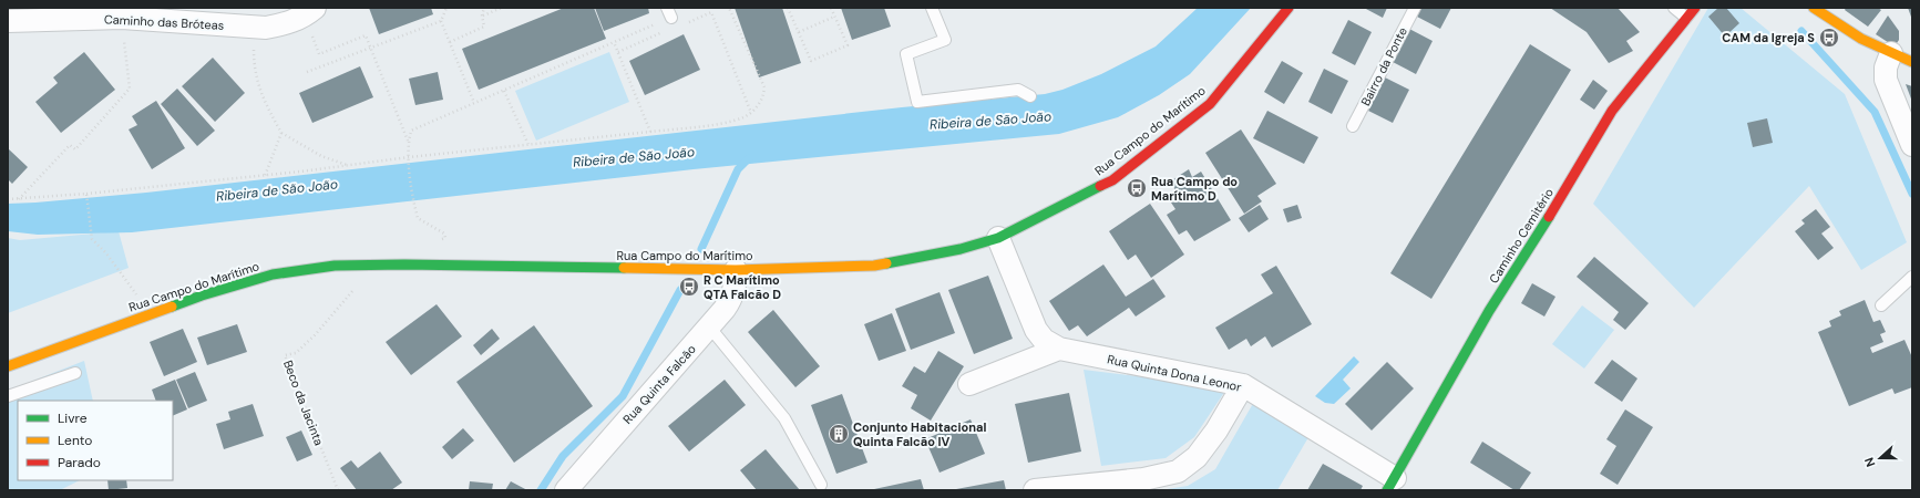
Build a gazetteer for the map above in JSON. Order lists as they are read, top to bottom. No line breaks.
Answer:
{"streets":{"main road":["Rua Campo do Marítimo","Caminho Cemitério"],"street":["Caminho das Bróteas","Rua Quinta Dona Leonor","Rua Quinta Falcão"],"lane":["Bairro da Ponte"],"path":["Beco da Jacinta"]},"crossings":[["Rua Campo do Marítimo","Rua Quinta Dona Leonor"],["Rua Campo do Marítimo","Rua Quinta Falcão"],["Rua Campo do Marítimo","Beco da Jacinta"],["Caminho Cemitério","Rua Quinta Dona Leonor"]],"water":["Ribeira de São João"],"places":{"bus stop":["CAM da Igreja S","Rua Campo do Marítimo D","R C Marítimo QTA Falcão D"],"building":["Conjunto Habitacional Quinta Falcão IV"]},"legend":["Livre","Lento","Parado"],"north":"left"}
